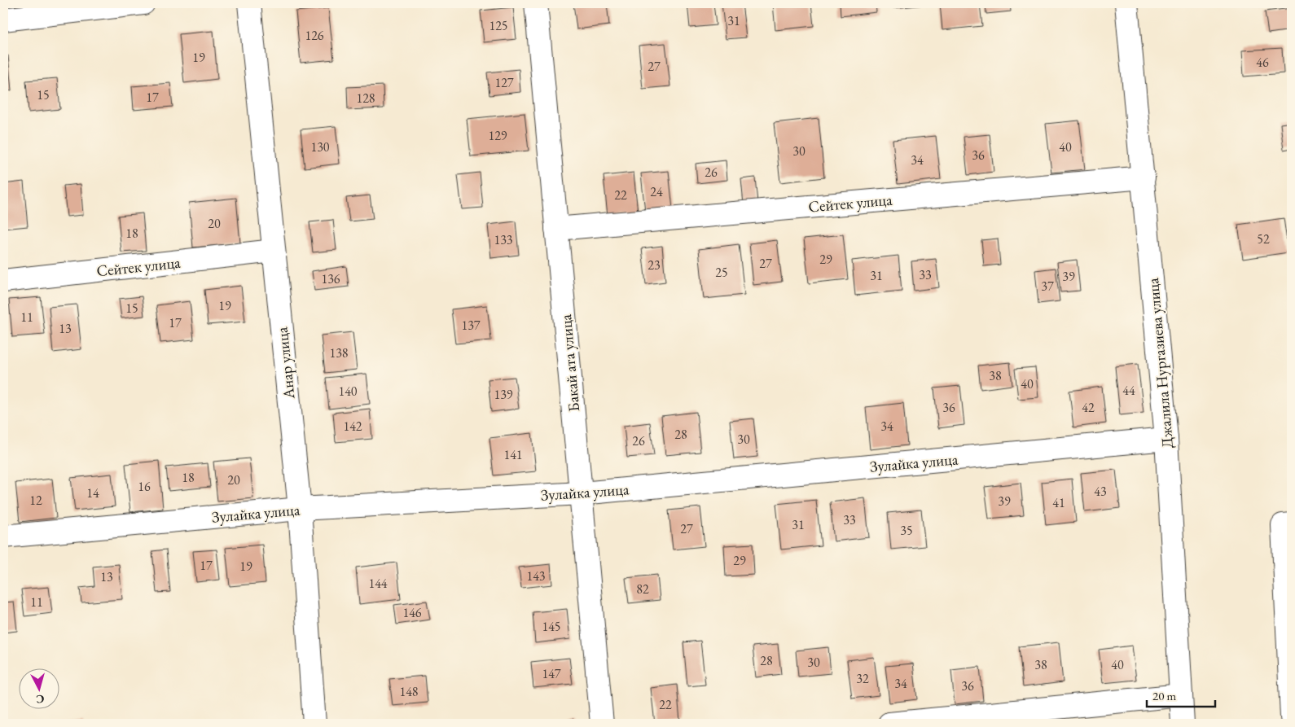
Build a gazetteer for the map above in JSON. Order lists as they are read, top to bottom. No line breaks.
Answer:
{"streets":{"street":["Сейтек улица","Анар улица","Бакай ата улица","Джалила Нургазиева улица","Зулайка улица"]},"crossings":[["Сейтек улица","Анар улица"],["Сейтек улица","Бакай ата улица"],["Сейтек улица","Джалила Нургазиева улица"],["Анар улица","Зулайка улица"],["Бакай ата улица","Зулайка улица"],["Джалила Нургазиева улица","Зулайка улица"]],"house_numbers":["31","125","126","19","46","27","127","15","17","128","129","130","40","30","36","34","26","24","22","20","18","52","133","29","27","23","25","33","31","39","136","37","19","15","11","17","137","13","138","38","40","44","140","139","36","42","142","34","28","30","26","141","18","20","16","43","14","12","39","41","33","31","27","35","29","17","19","143","13","144","82","11","146","145","28","30","38","40","147","32","34","36","148","22"],"scale_bar":"20 m","north":"bottom"}
